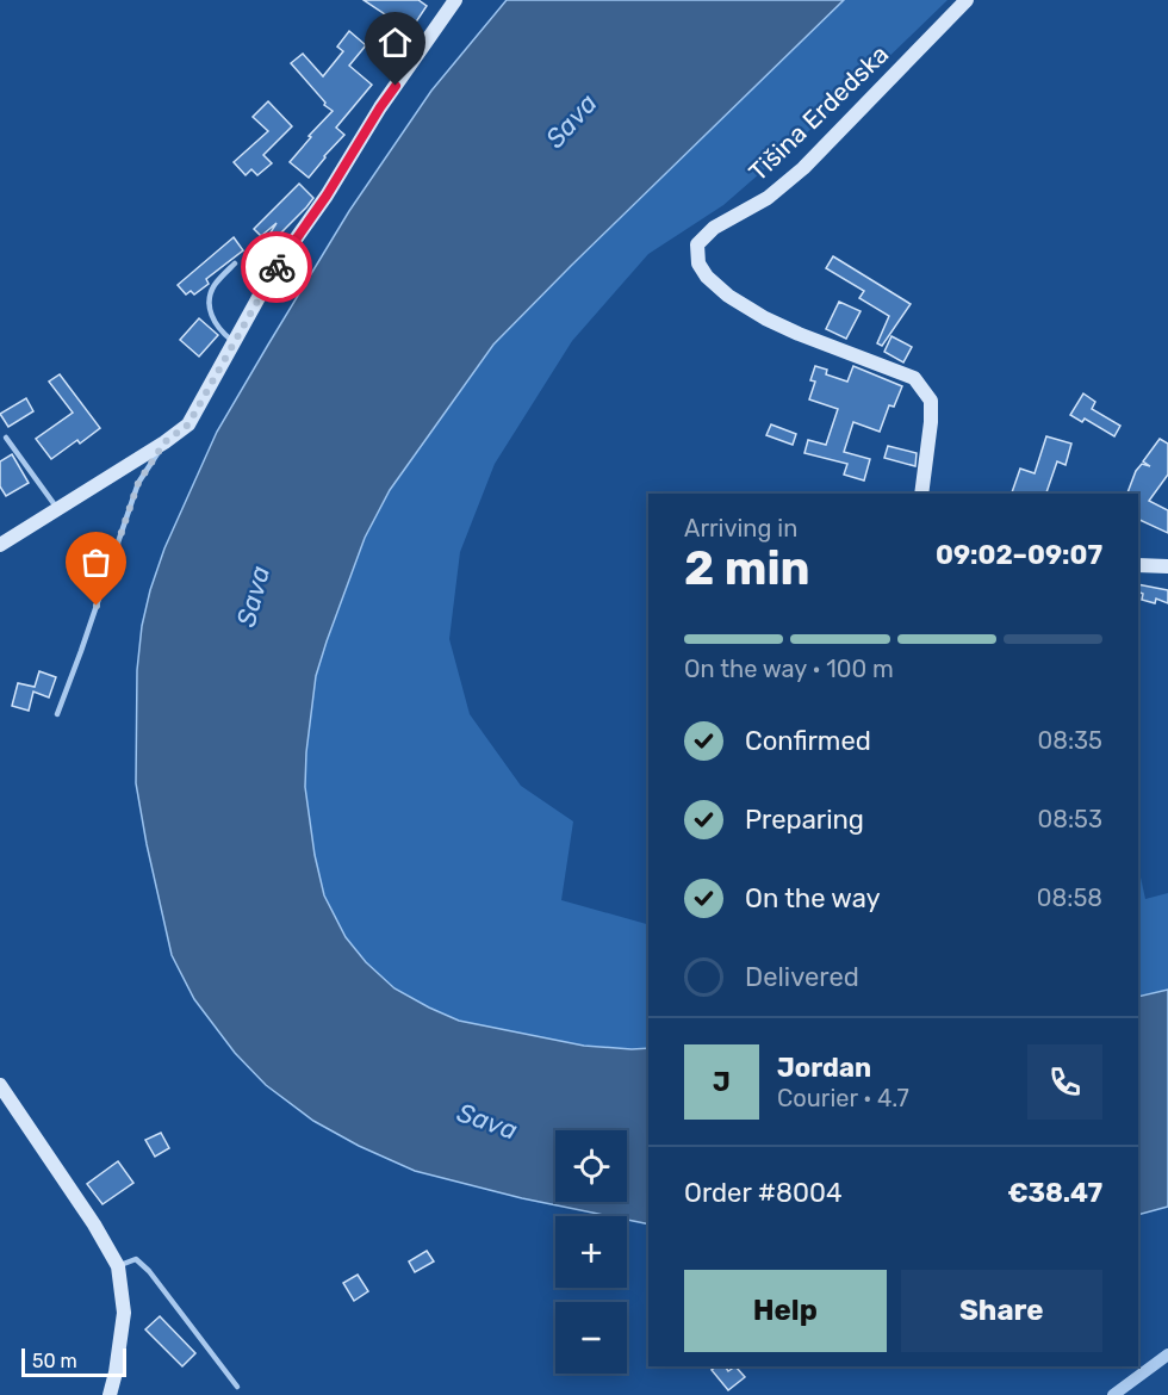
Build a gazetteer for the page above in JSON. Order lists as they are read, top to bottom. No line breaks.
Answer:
{"streets":{"main road":["Tišina Erdedska"]},"water":["Sava"],"scale_bar":"50 m","page":{"heading":["2 min","Arriving in","09:02–09:07"],"panel":["Jordan","Courier · 4.7","Order #8004","€38.47"],"bar":"On the way · 100 m","list":[["Confirmed","08:35"],["Preparing","08:53"],["On the way","08:58"],"Delivered"],"round":"J","map_buttons":["+","−"],"buttons":["Help","Share"],"scale":"50 m"}}
